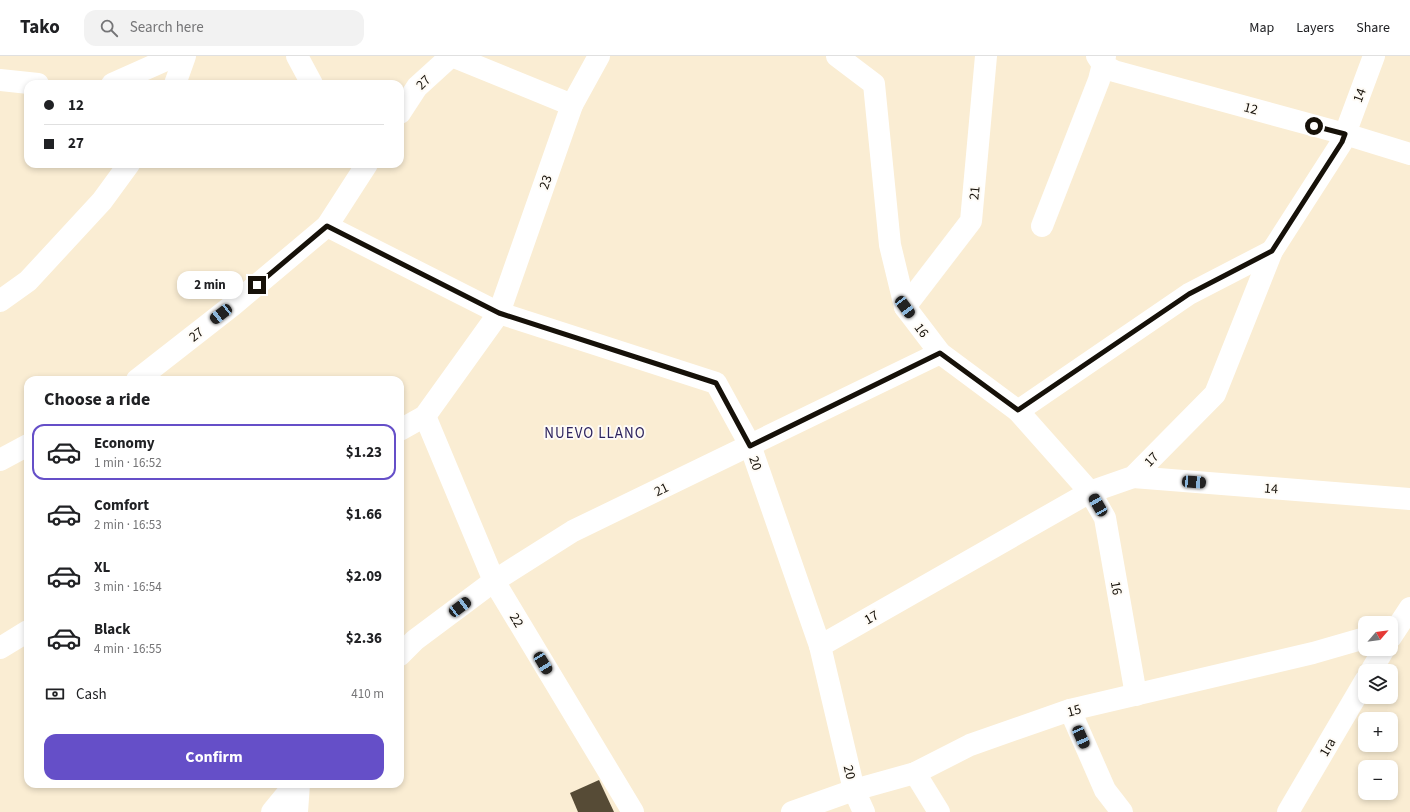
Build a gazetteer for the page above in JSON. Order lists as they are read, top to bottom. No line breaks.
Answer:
{"streets":{"street":["27","14","12","23","21","16","17","20","22","15","1ra"]},"crossings":[["27","20"],["14","12"],["14","17"],["12","17"],["23","20"],["23","22"],["21","16"],["21","20"],["21","22"],["16","17"],["16","15"],["17","20"],["20","15"]],"districts":["NUEVO LLANO"],"north":"top right","page":{"header":"Tako","search":"Search here","nav":["Map","Layers","Share"],"banner":["12","27"],"bubble":"2 min","heading":"Choose a ride","list":[{"name":"Economy","note":"1 min · 16:52","value":"$1.23"},{"name":"Comfort","note":"2 min · 16:53","value":"$1.66"},{"name":"XL","note":"3 min · 16:54","value":"$2.09"},{"name":"Black","note":"4 min · 16:55","value":"$2.36"}],"map_buttons":["+","−"],"pay":["Cash","410 m"],"buttons":"Confirm"}}
